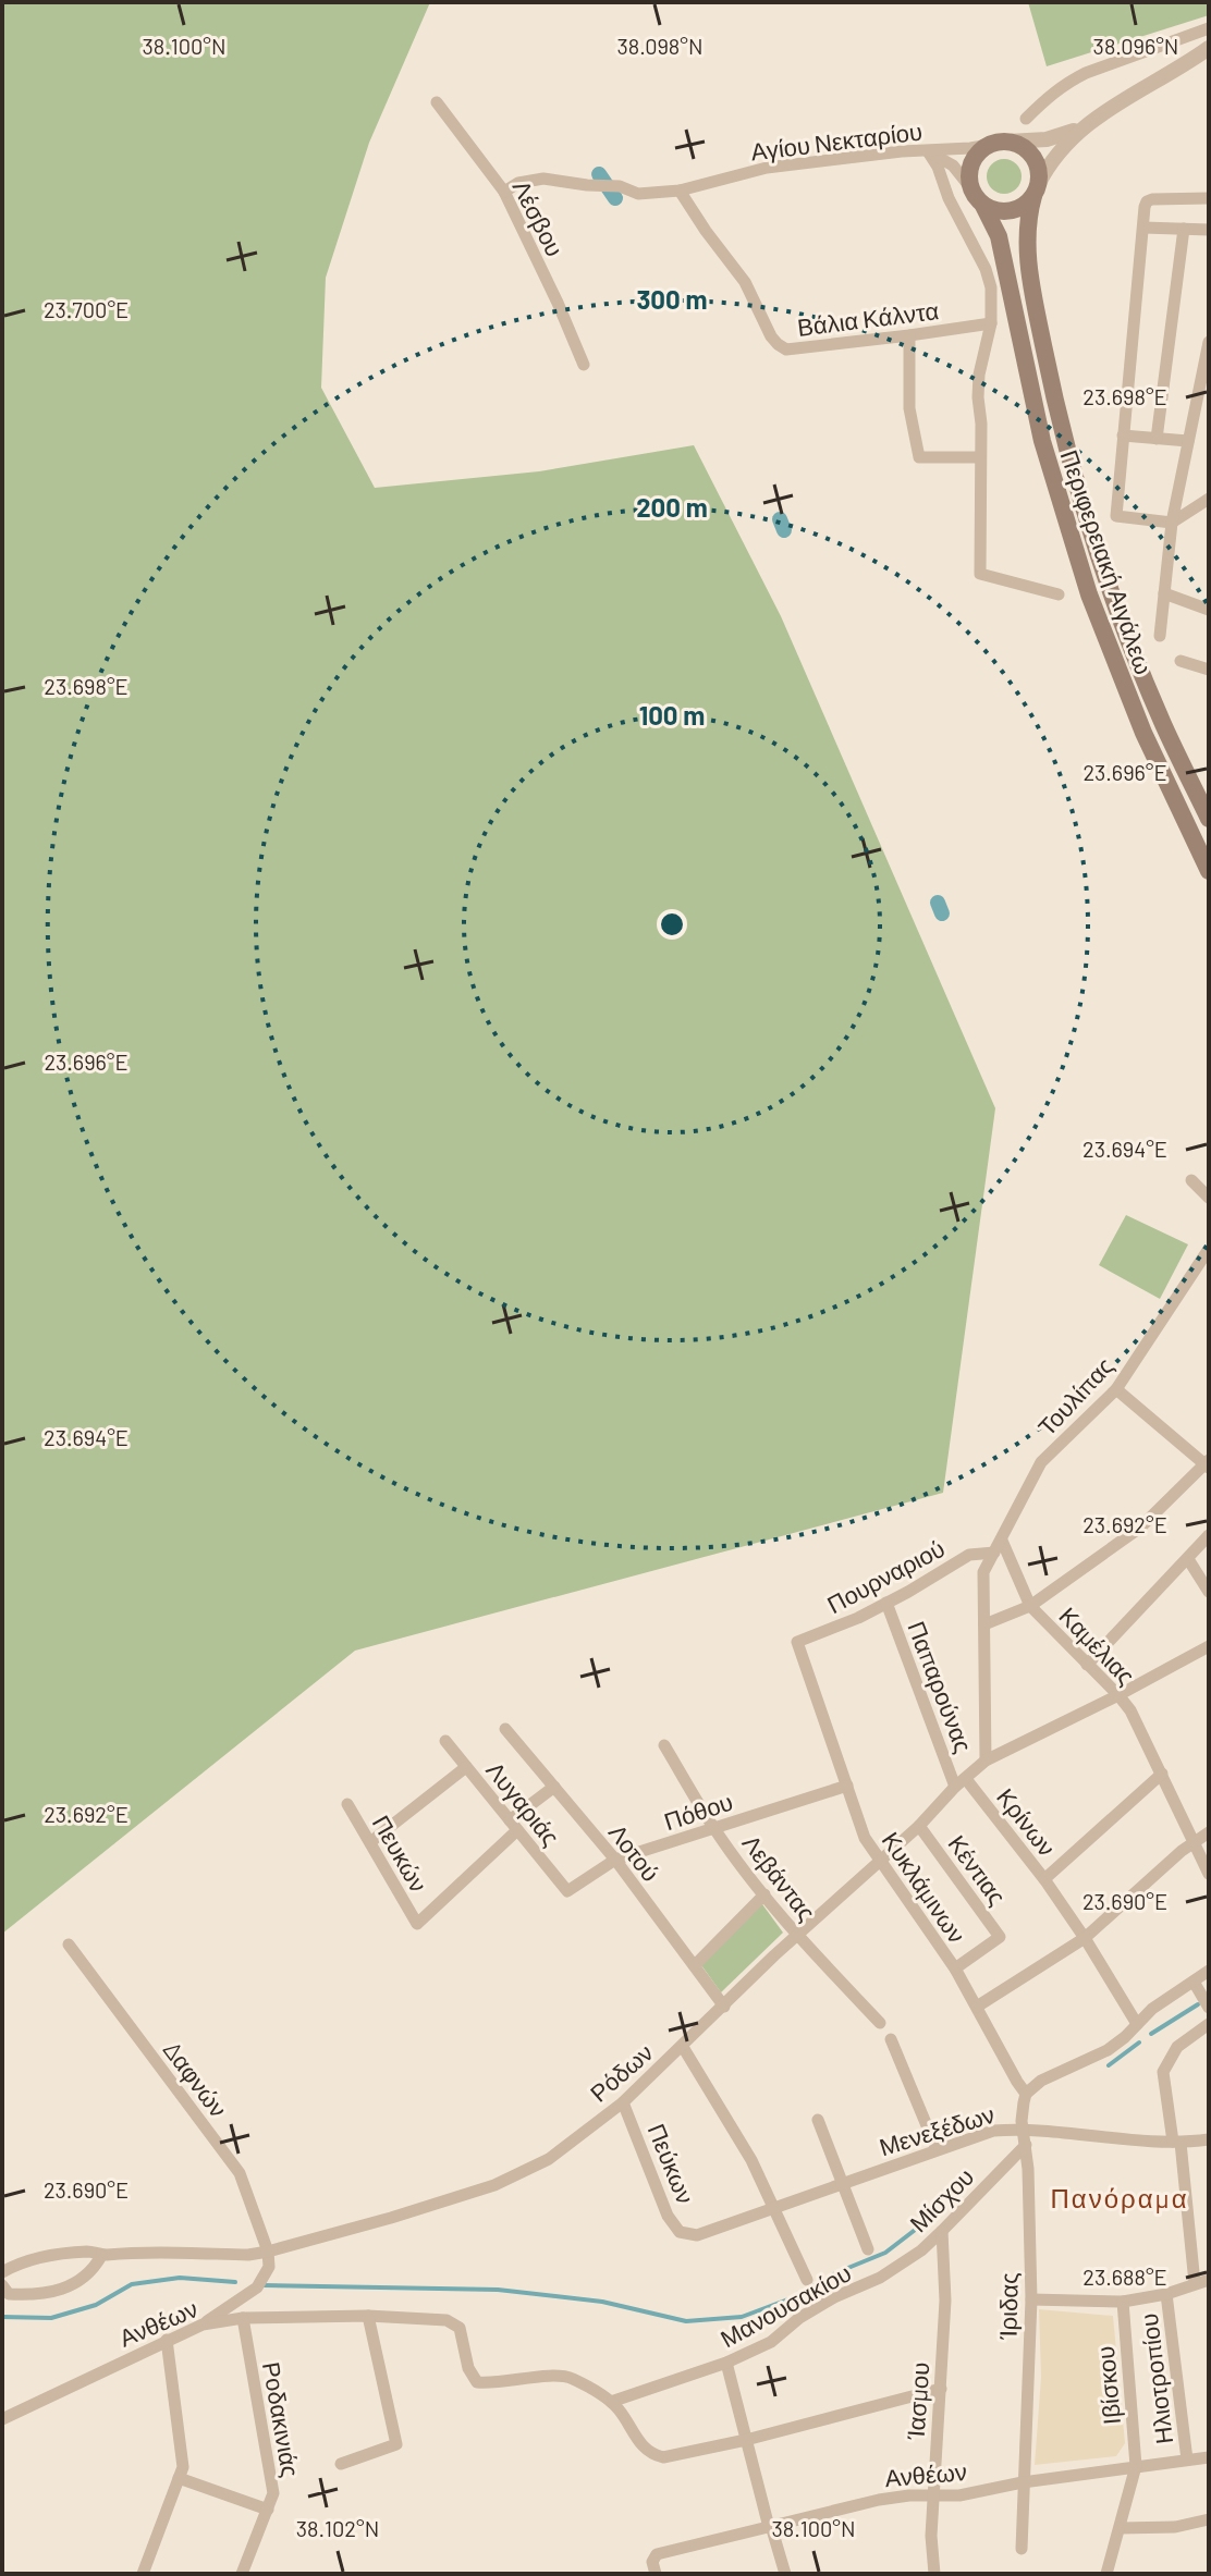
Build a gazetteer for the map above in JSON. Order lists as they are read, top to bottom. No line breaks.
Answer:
{"streets":{"main road":["Περιφερειακή Αιγάλεω"],"street":["Αγίου Νεκταρίου","Λέσβου","Βάλια Κάλντα","Τουλίπας","Πουρναριού","Καμέλιας","Παπαρούνας","Λυγαριάς","Πόθου","Κρίνων","Λοτού","Πευκών","Κέντιας","Λεβάντας","Κυκλάμινων","Ρόδων","Δαφνών","Μενεξέδων","Πεύκων","Μίσχου","Μανουσακίου","Ίριδας","Ανθέων","Ηλιοτροπίου","Ιβίσκου","Ίασμου","Ροδακινιάς"]},"crossings":[["Αγίου Νεκταρίου","Λέσβου"],["Αγίου Νεκταρίου","Βάλια Κάλντα"],["Αγίου Νεκταρίου","Περιφερειακή Αιγάλεω"],["Τουλίπας","Πουρναριού"],["Τουλίπας","Καμέλιας"],["Πουρναριού","Καμέλιας"],["Πουρναριού","Παπαρούνας"],["Πουρναριού","Κυκλάμινων"],["Καμέλιας","Ρόδων"],["Παπαρούνας","Κρίνων"],["Παπαρούνας","Ρόδων"],["Λυγαριάς","Πόθου"],["Λυγαριάς","Πευκών"],["Πόθου","Λοτού"],["Πόθου","Λεβάντας"],["Πόθου","Κυκλάμινων"],["Κρίνων","Ρόδων"],["Λοτού","Ρόδων"],["Κέντιας","Κυκλάμινων"],["Κέντιας","Ρόδων"],["Λεβάντας","Ρόδων"],["Κυκλάμινων","Ρόδων"],["Κυκλάμινων","Ίριδας"],["Ρόδων","Δαφνών"],["Ρόδων","Πεύκων"],["Μενεξέδων","Πεύκων"],["Μενεξέδων","Ίριδας"],["Μίσχου","Μανουσακίου"],["Μίσχου","Ίριδας"],["Μίσχου","Ίασμου"],["Μανουσακίου","Ανθέων"],["Ίριδας","Ανθέων"],["Ανθέων","Ηλιοτροπίου"],["Ανθέων","Ιβίσκου"],["Ανθέων","Ίασμου"],["Ανθέων","Ροδακινιάς"]],"districts":["Πανόραμα"],"coordinates":["38.100°N","38.098°N","38.096°N","23.700°E","23.698°E","23.696°E","23.694°E","23.692°E","23.690°E","23.688°E","38.102°N"],"rings":["300 m","200 m","100 m"]}
